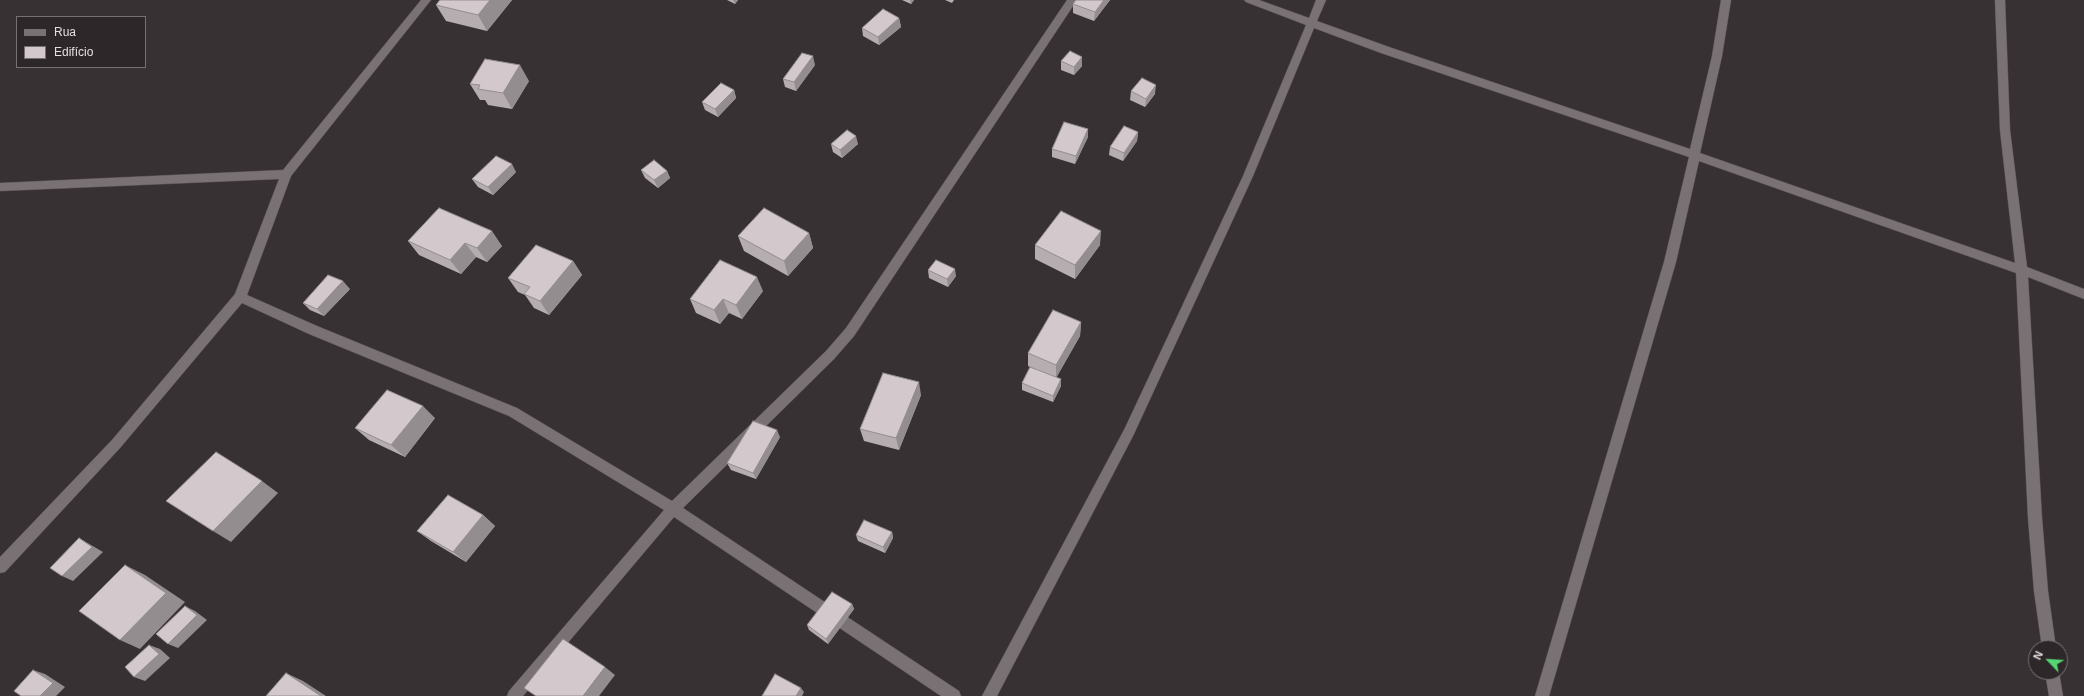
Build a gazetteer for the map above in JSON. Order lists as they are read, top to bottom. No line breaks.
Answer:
{"legend":["Rua","Edifício"],"north":"top left"}
